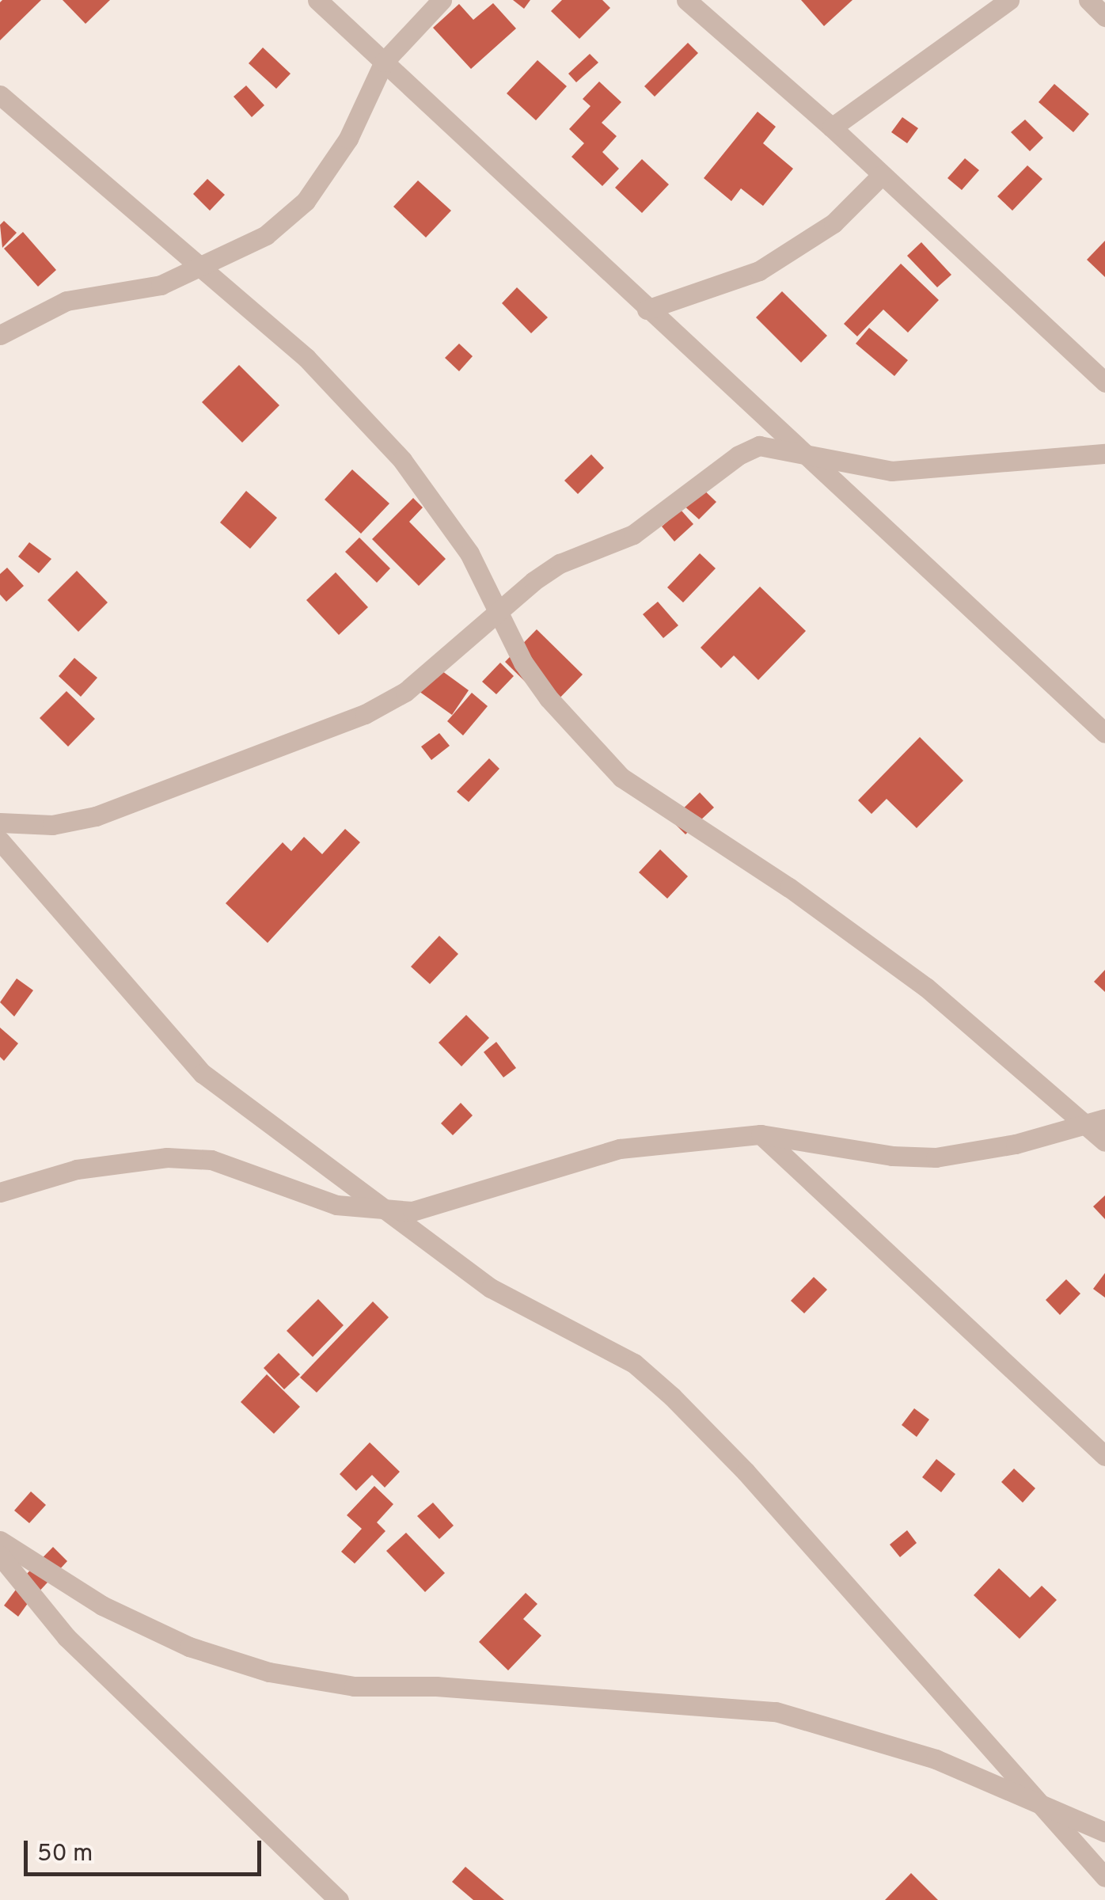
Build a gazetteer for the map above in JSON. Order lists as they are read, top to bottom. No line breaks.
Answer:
{"scale_bar":"50 m"}
